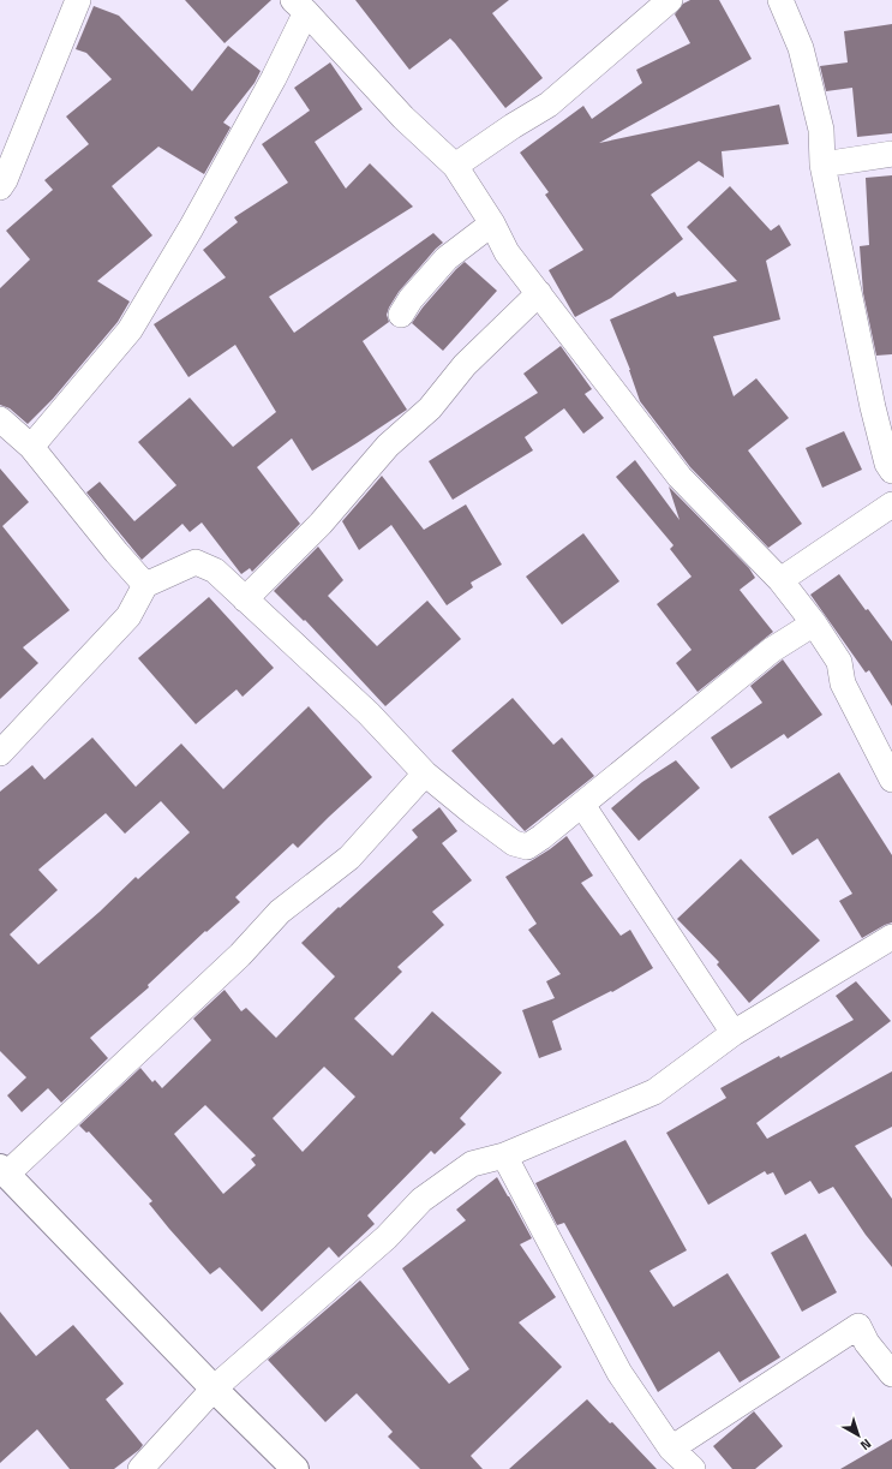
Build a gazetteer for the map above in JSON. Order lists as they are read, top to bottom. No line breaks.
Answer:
{"north":"bottom right"}
